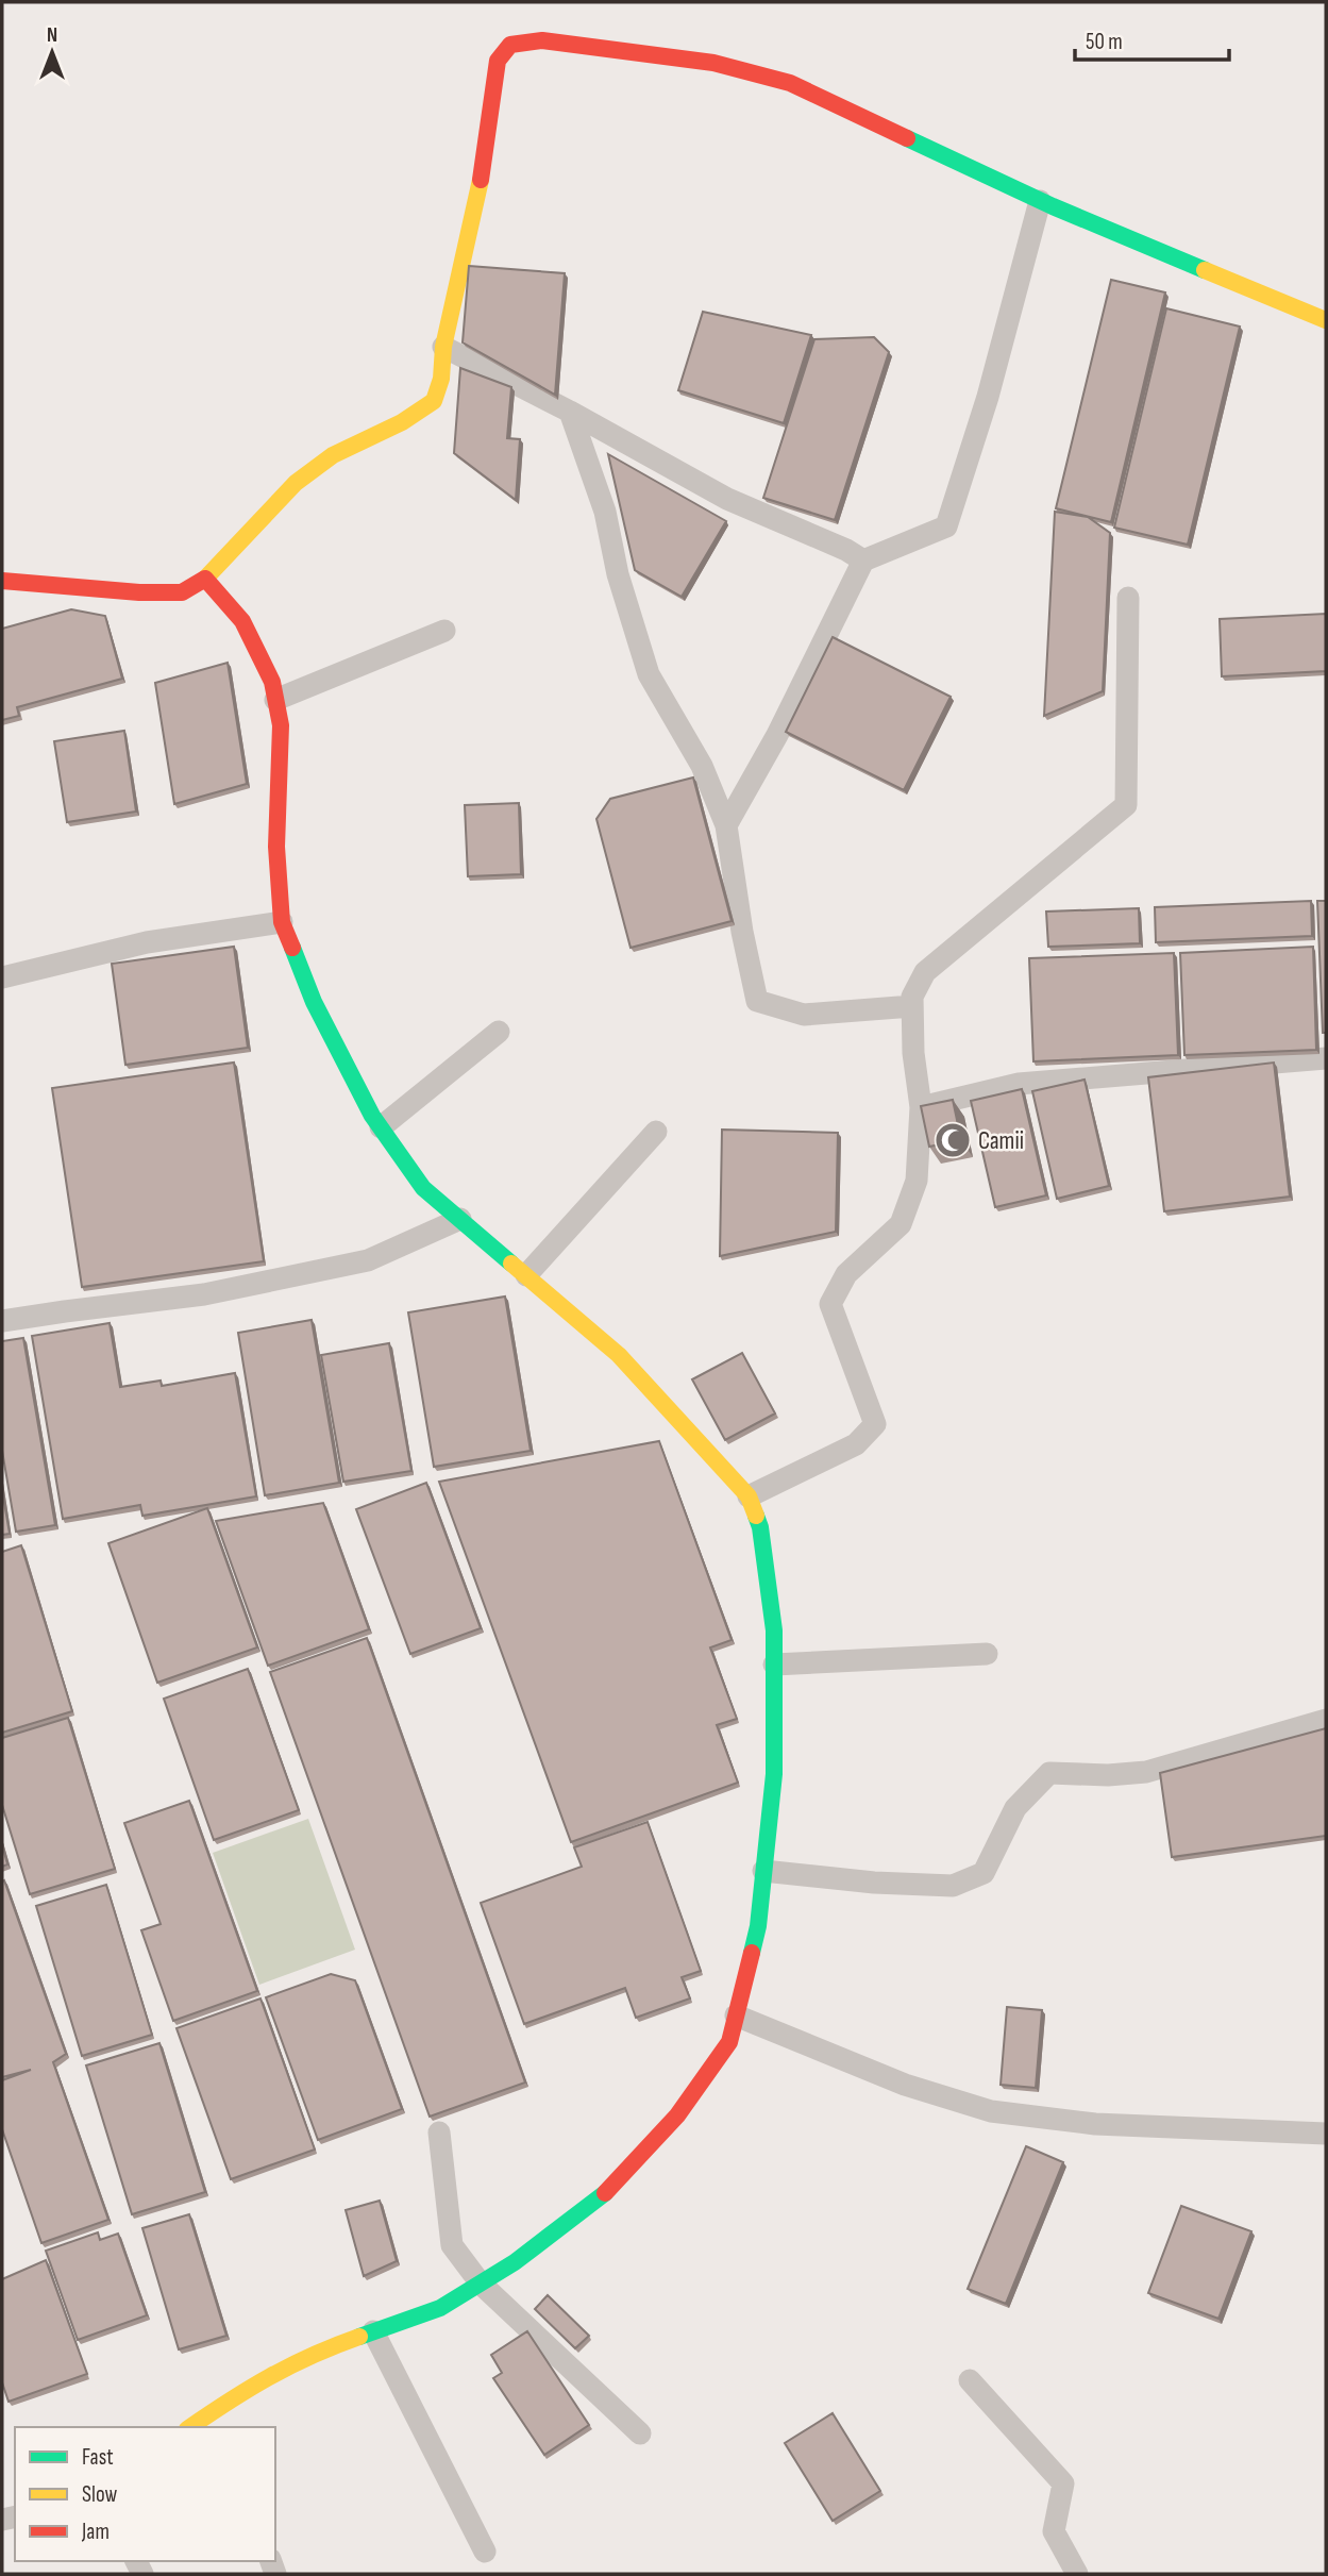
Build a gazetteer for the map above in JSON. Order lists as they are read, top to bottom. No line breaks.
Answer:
{"places":{"mosque":["Camii"]},"legend":["Fast","Slow","Jam"],"scale_bar":"50 m","north":"top"}
